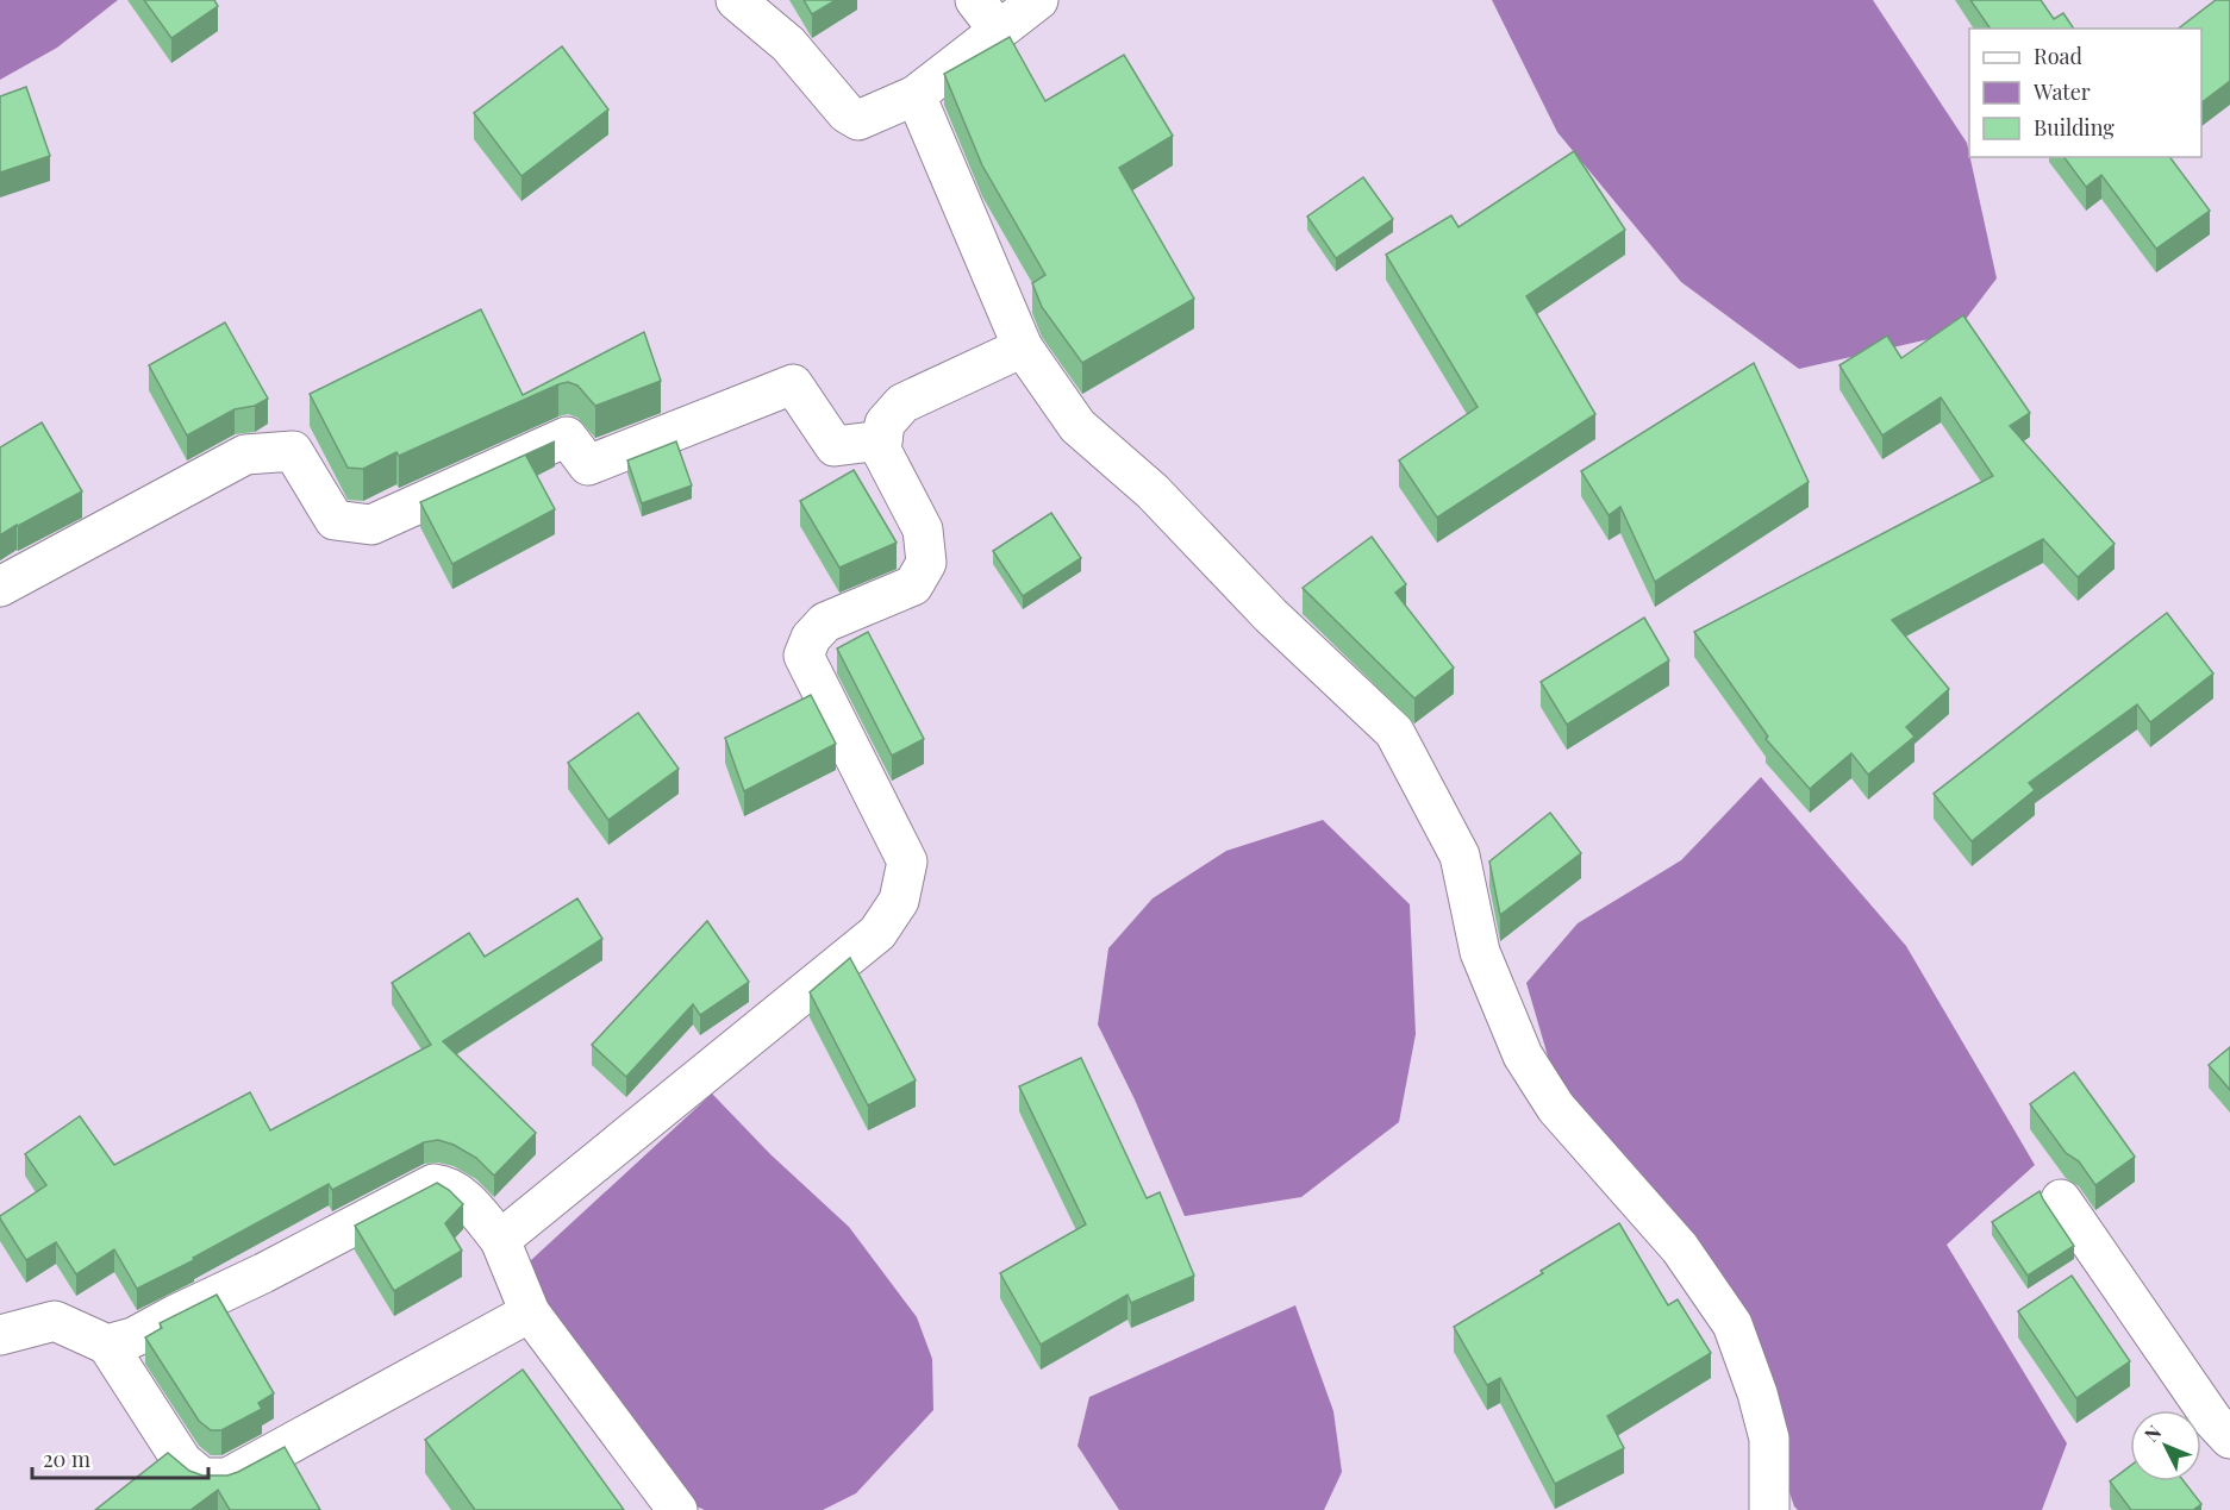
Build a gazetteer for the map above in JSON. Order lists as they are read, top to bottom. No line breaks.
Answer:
{"legend":["Road","Water","Building"],"scale_bar":"20 m","north":"top left"}
